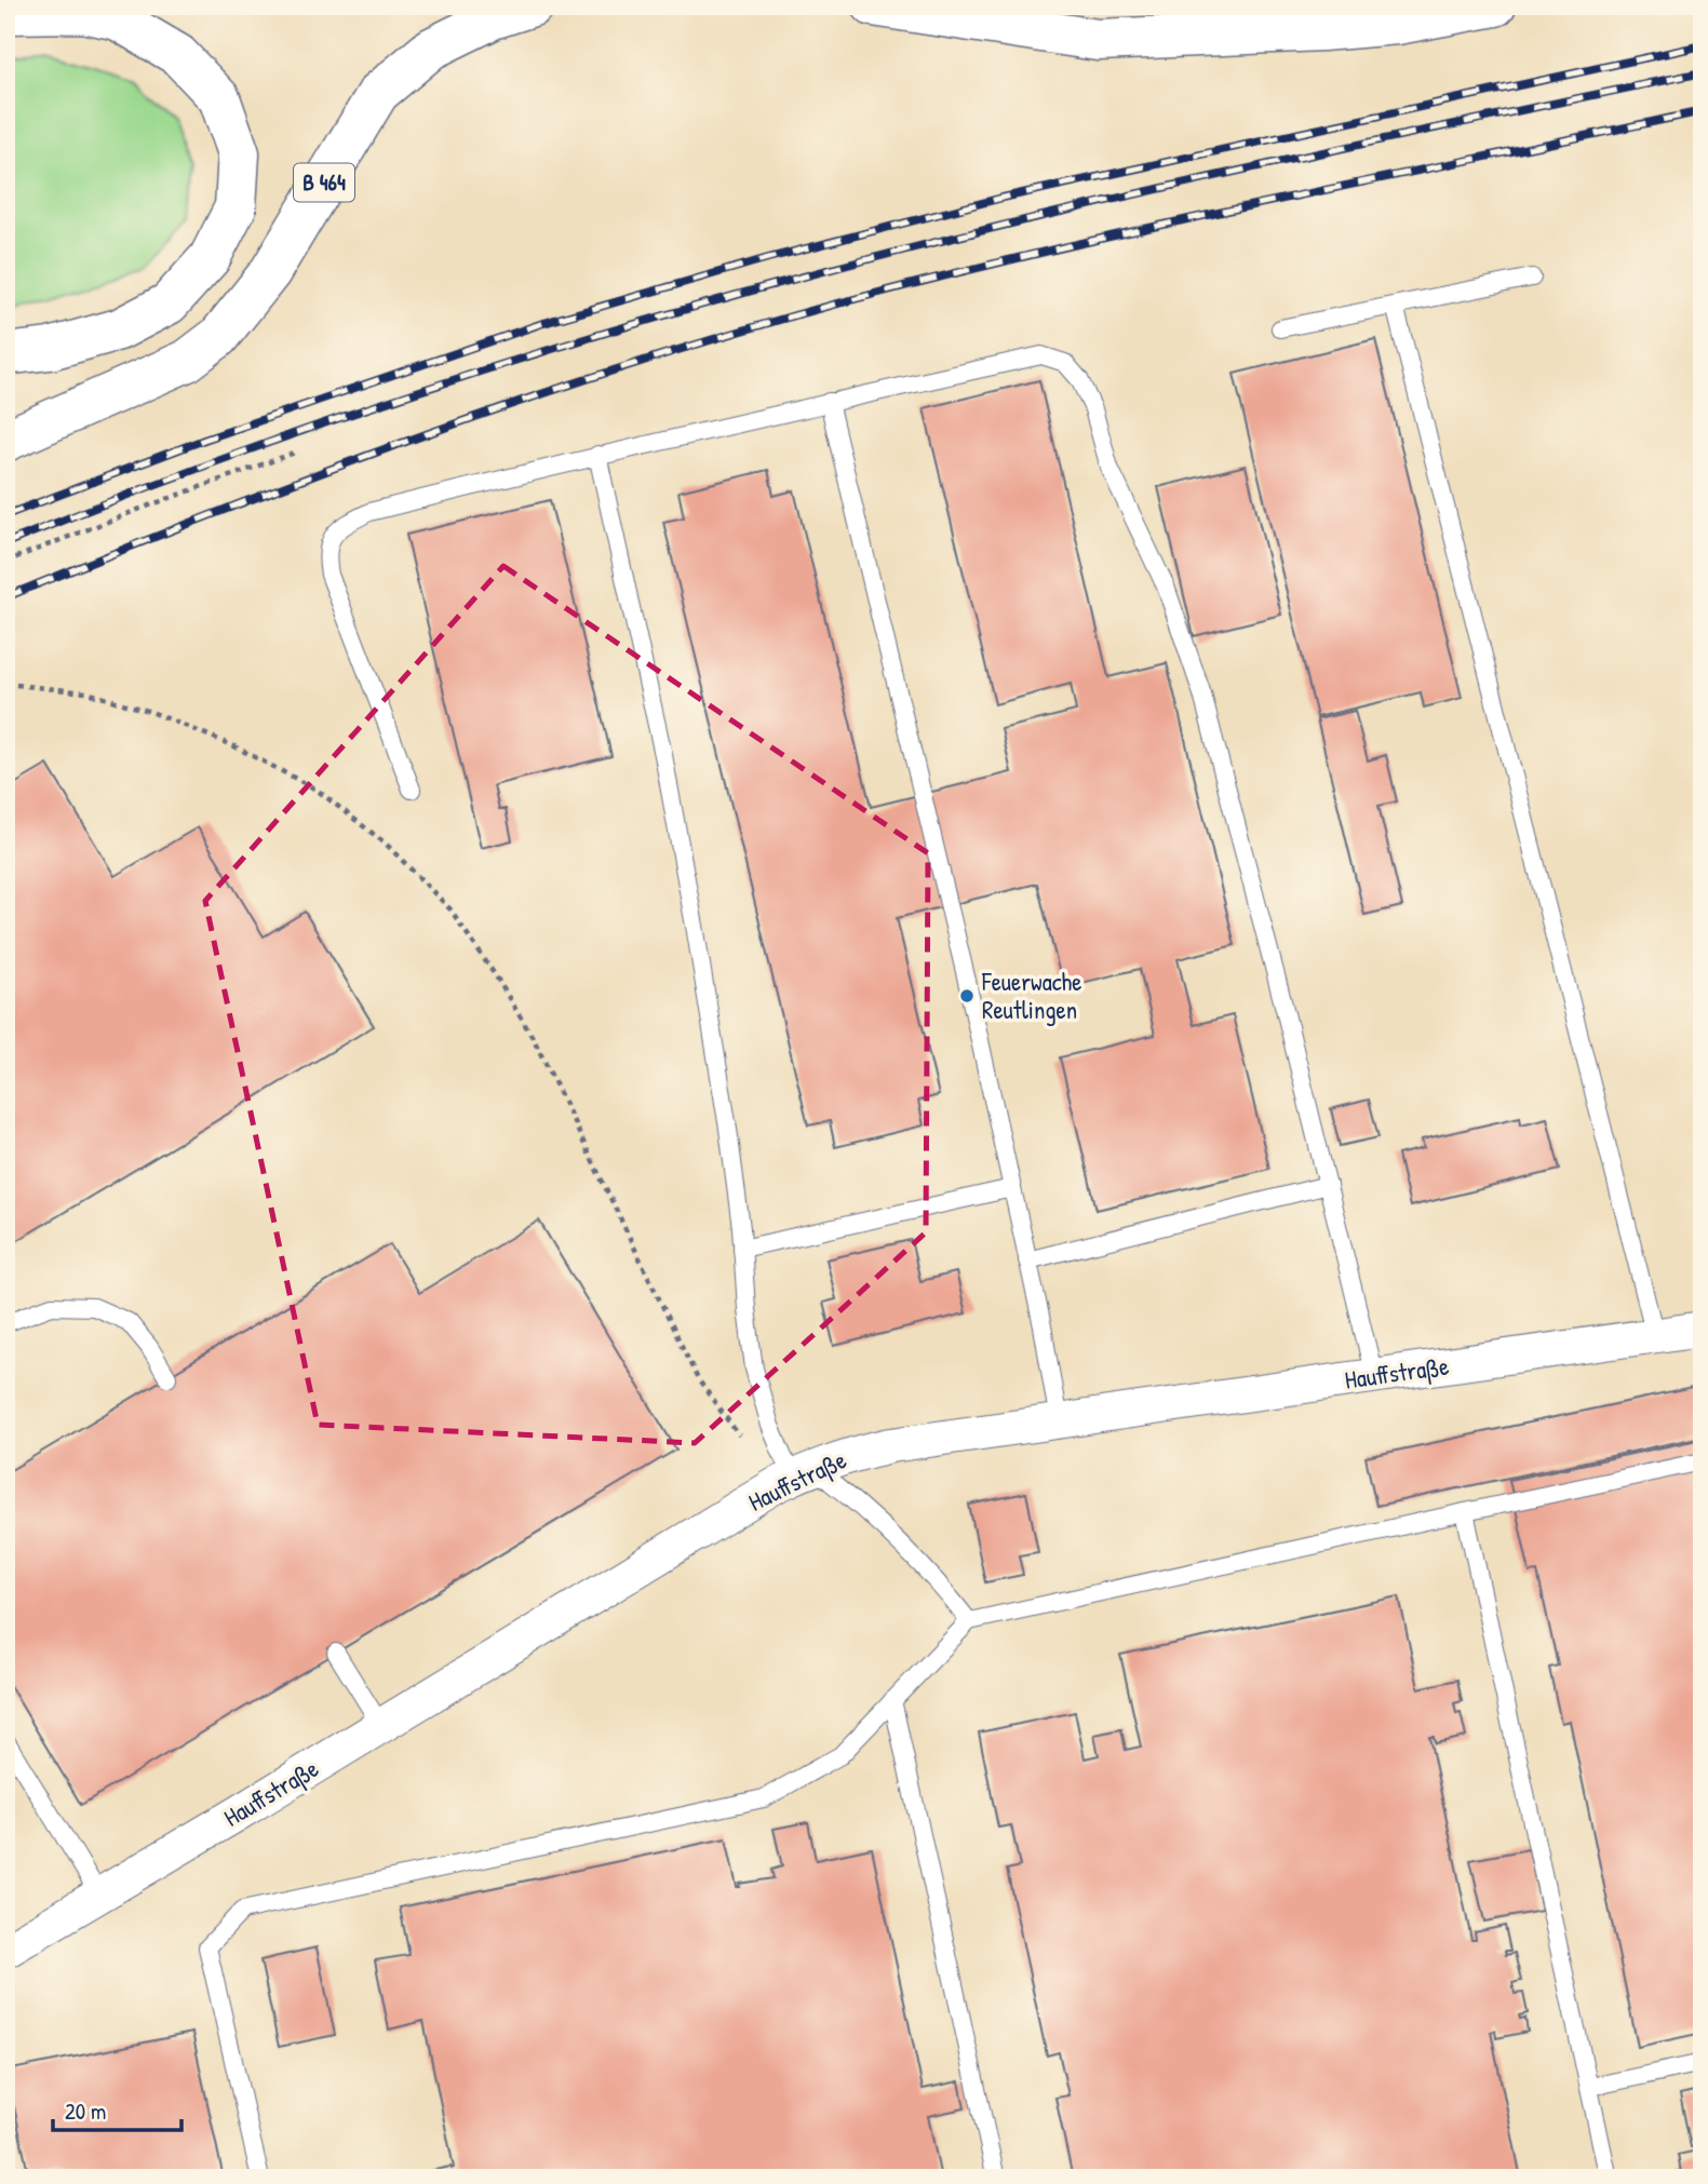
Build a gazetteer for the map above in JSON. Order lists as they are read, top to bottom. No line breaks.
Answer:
{"streets":{"main road":["B 464"],"street":["Hauffstraße"]},"places":["Feuerwache Reutlingen"],"scale_bar":"20 m"}
